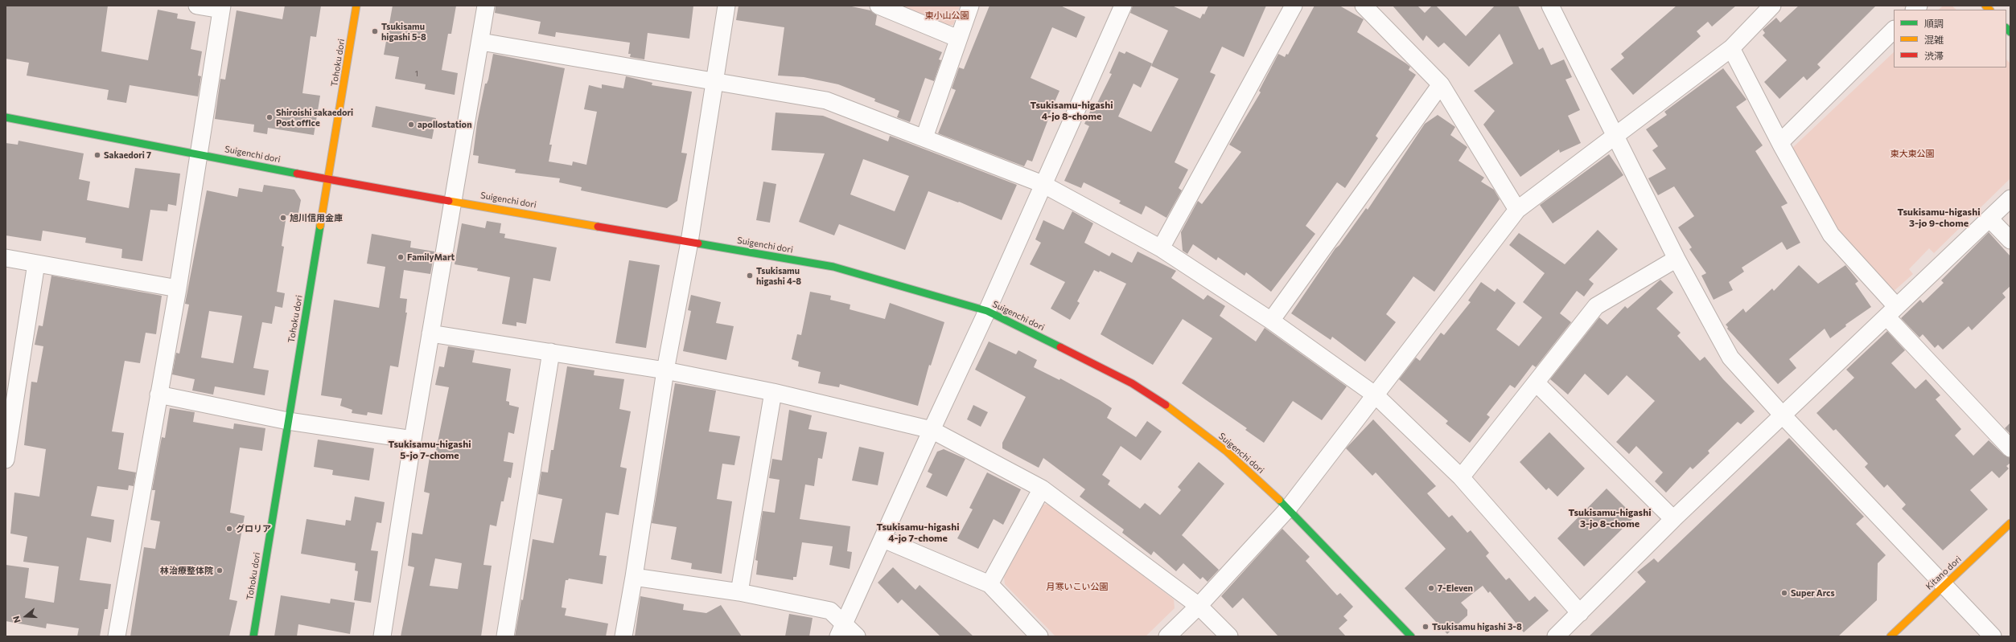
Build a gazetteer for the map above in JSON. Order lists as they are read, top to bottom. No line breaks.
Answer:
{"streets":{"street":["Tohoku dori","Suigenchi dori","Kitano dori"]},"crossings":[["Tohoku dori","Suigenchi dori"]],"districts":["Tsukisamu-higashi 4-jo 8-chome","Tsukisamu-higashi 3-jo 9-chome","Tsukisamu-higashi 5-jo 7-chome","Tsukisamu-higashi 3-jo 8-chome","Tsukisamu-higashi 4-jo 7-chome"],"parks":["東小山公園","東大東公園","月寒いこい公園"],"places":["Tsukisamu higashi 5-8","Shiroishi sakaedori Post office","apollostation","Sakaedori 7","旭川信用金庫","FamilyMart","Tsukisamu higashi 4-8","グロリア","林治療整体院","7-Eleven","Super Arcs","Tsukisamu higashi 3-8"],"house_numbers":["1"],"legend":["順調","混雑","渋滞"],"north":"left"}
